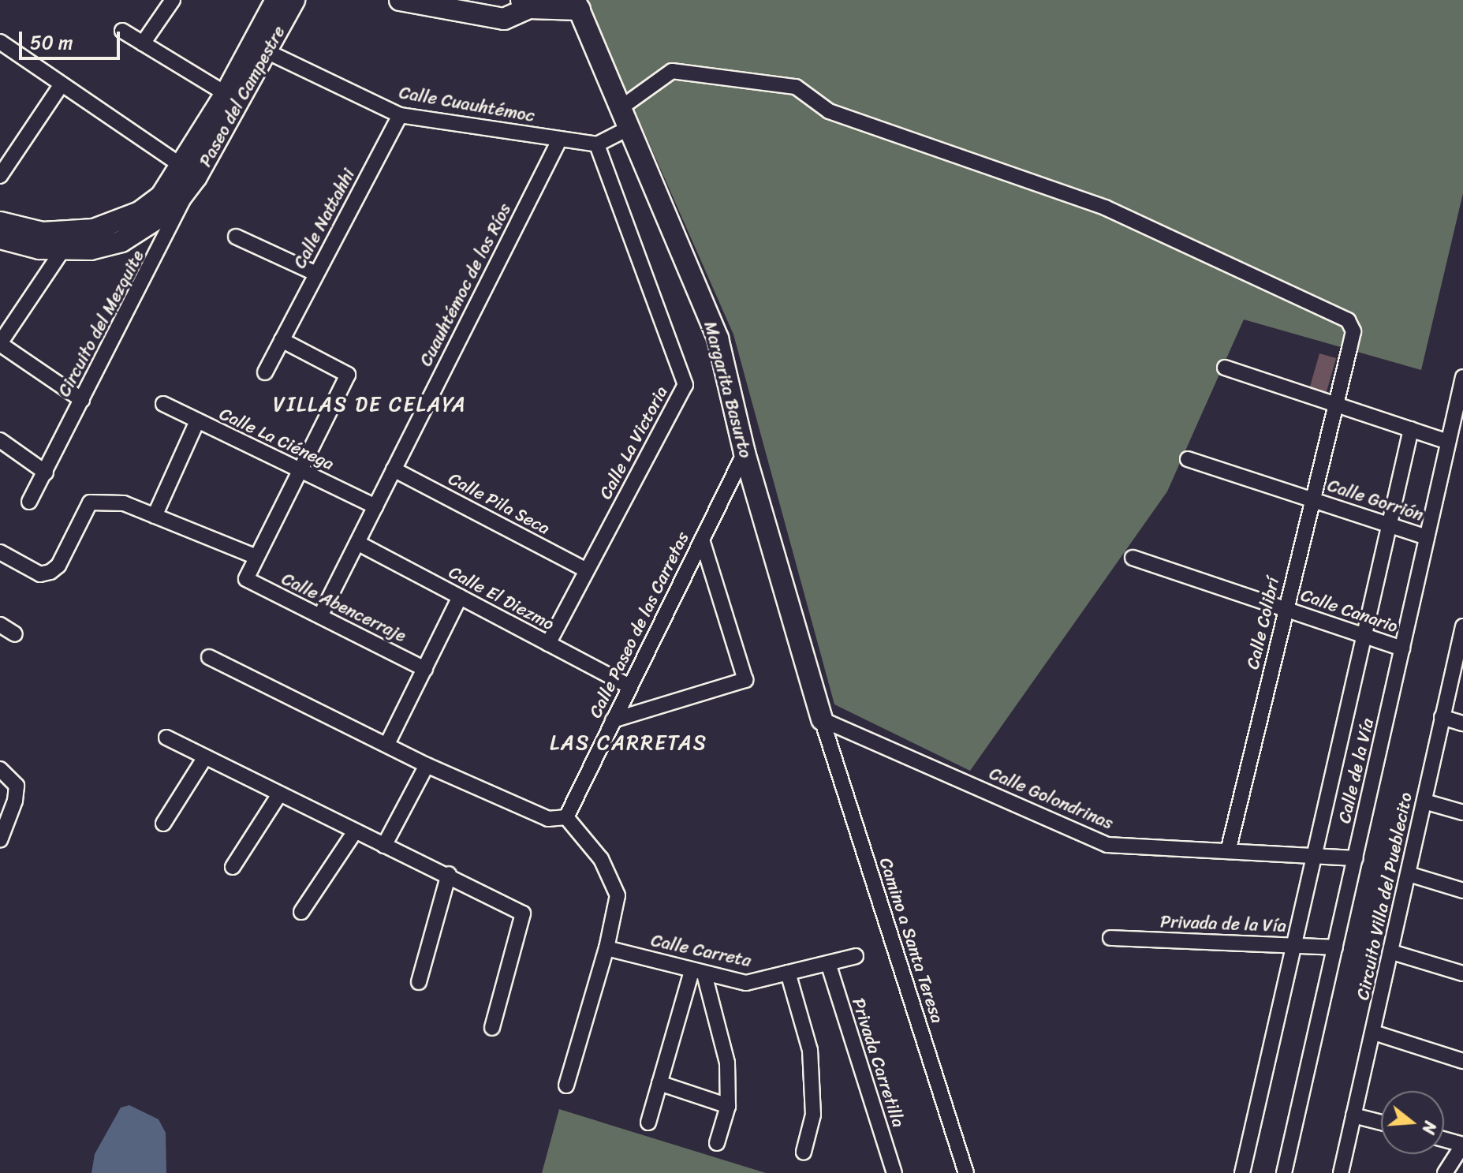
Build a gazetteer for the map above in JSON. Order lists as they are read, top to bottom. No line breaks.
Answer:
{"streets":{"street":["Paseo del Campestre","Calle Cuauhtémoc","Calle Nattahhi","Cuauhtémoc de los Ríos","Circuito del Mezquite","Margarita Basurto","Calle La Ciénega","Calle La Victoria","Calle Gorrión","Calle Pila Seca","Calle El Diezmo","Calle Abencerraje","Calle Canario","Calle Colibrí","Calle Paseo de las Carretas","Calle de la Vía","Calle Golondrinas","Circuito Villa del Pueblecito","Privada de la Vía","Camino a Santa Teresa","Calle Carreta","Privada Carretilla"]},"crossings":[["Paseo del Campestre","Calle Cuauhtémoc"],["Paseo del Campestre","Circuito del Mezquite"],["Calle Cuauhtémoc","Calle Nattahhi"],["Calle Cuauhtémoc","Cuauhtémoc de los Ríos"],["Calle Cuauhtémoc","Calle La Victoria"],["Cuauhtémoc de los Ríos","Calle La Ciénega"],["Cuauhtémoc de los Ríos","Calle Pila Seca"],["Cuauhtémoc de los Ríos","Calle El Diezmo"],["Cuauhtémoc de los Ríos","Calle Abencerraje"],["Margarita Basurto","Calle Colibrí"],["Margarita Basurto","Calle Paseo de las Carretas"],["Margarita Basurto","Calle Golondrinas"],["Margarita Basurto","Camino a Santa Teresa"],["Calle La Victoria","Calle Pila Seca"],["Calle La Victoria","Calle El Diezmo"],["Calle Gorrión","Calle Colibrí"],["Calle Gorrión","Calle de la Vía"],["Calle El Diezmo","Calle Paseo de las Carretas"],["Calle Canario","Calle Colibrí"],["Calle Canario","Calle de la Vía"],["Calle Colibrí","Calle Golondrinas"],["Calle de la Vía","Calle Golondrinas"],["Calle de la Vía","Privada de la Vía"],["Calle Golondrinas","Camino a Santa Teresa"],["Calle Carreta","Privada Carretilla"]],"districts":["VILLAS DE CELAYA","LAS CARRETAS"],"scale_bar":"50 m","north":"right"}
